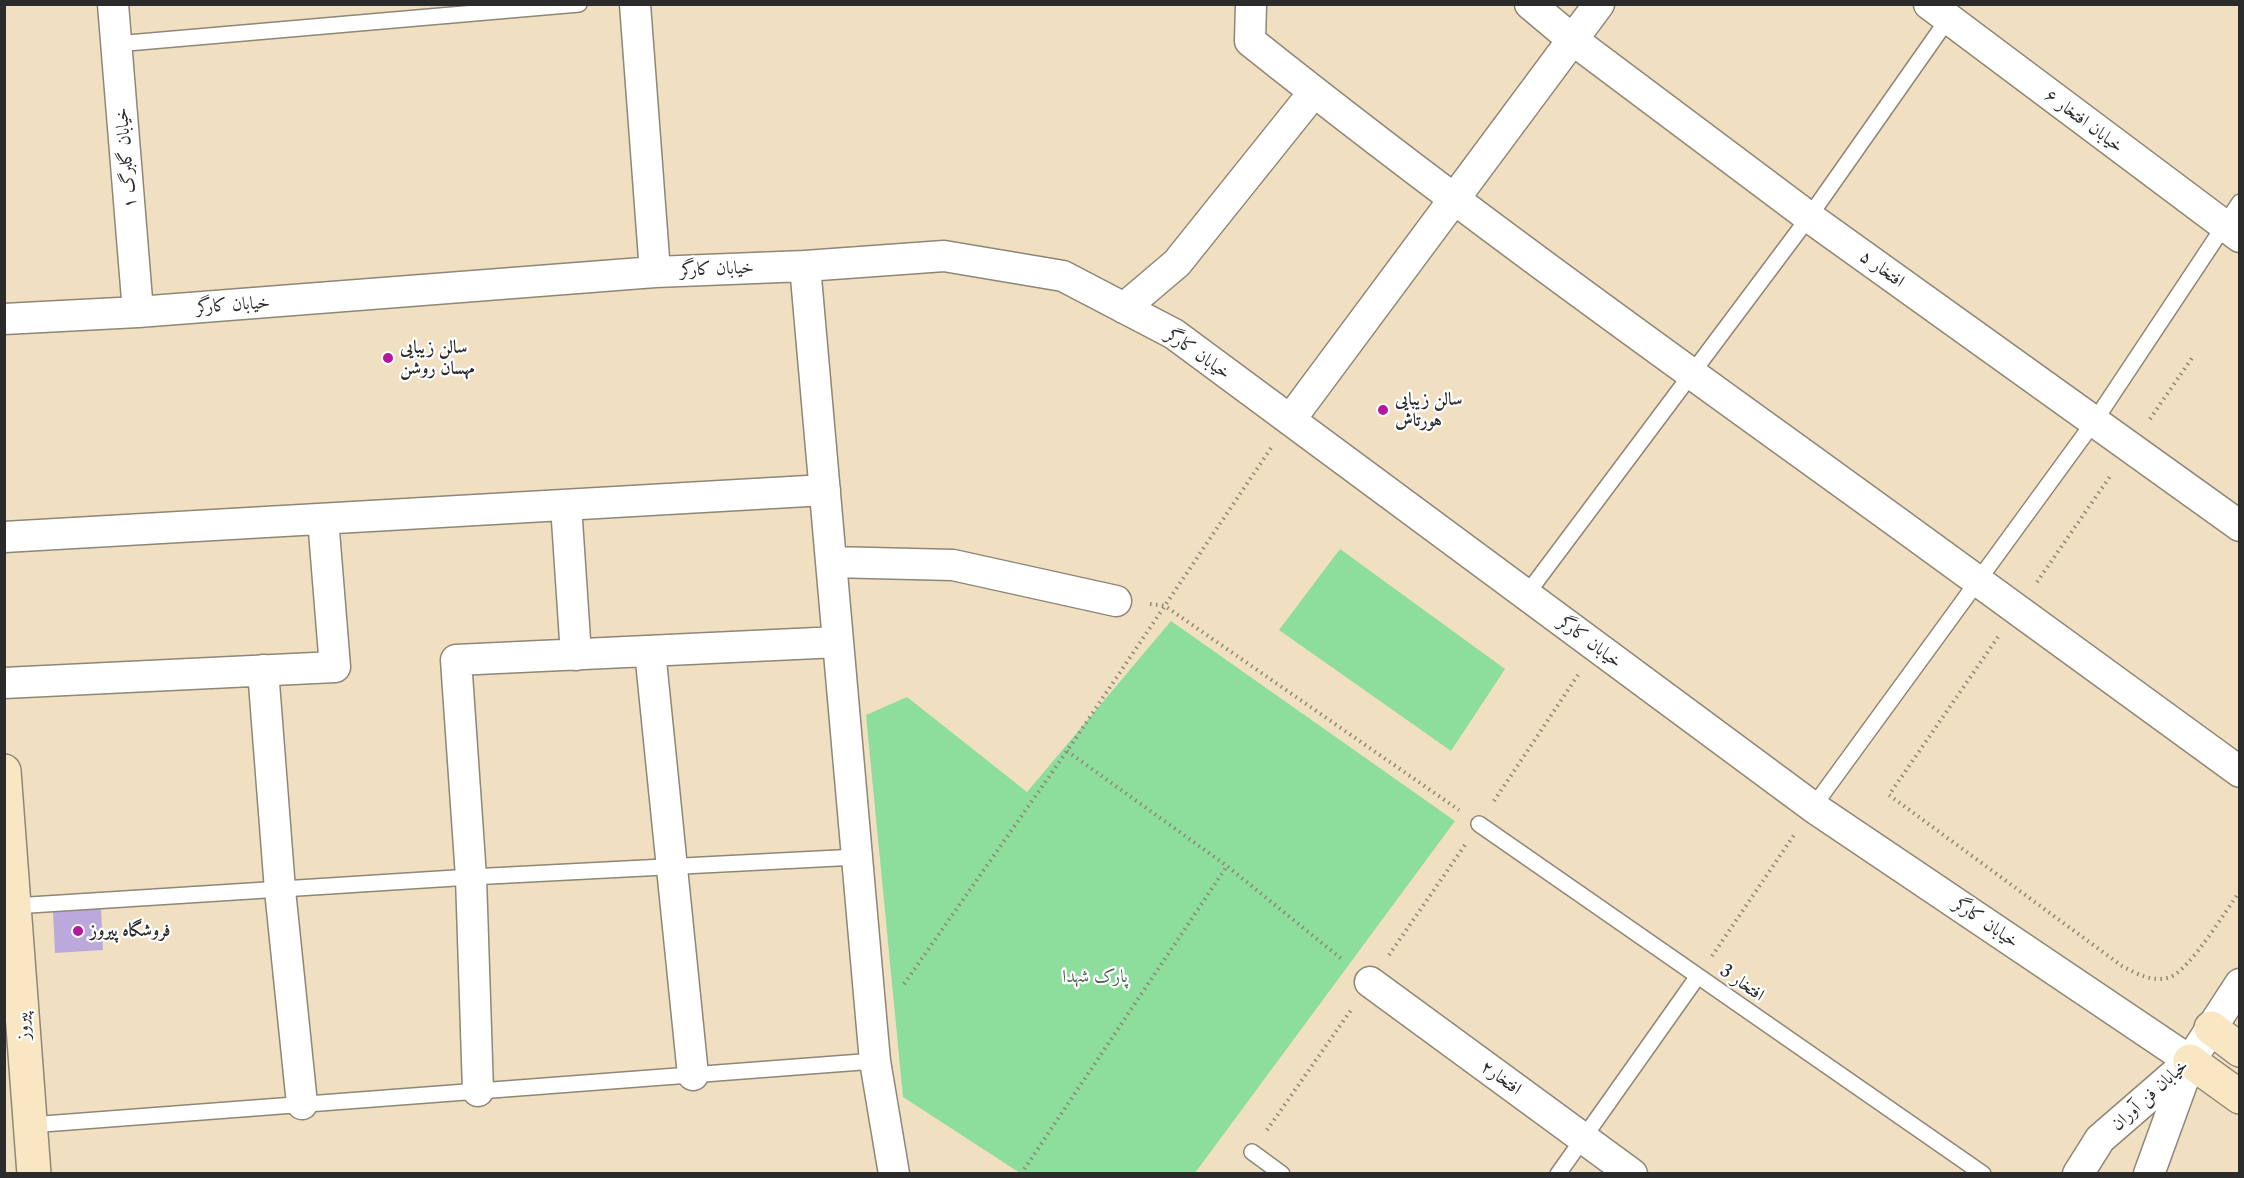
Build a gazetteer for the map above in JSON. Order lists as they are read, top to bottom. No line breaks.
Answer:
{"streets":{"street":["خیابان افتخار ۶","خیابان گلبرگ ۱","خیابان کارگر","افتخار ۵","پیروز","افتخار۲","خیابان فن آوران"],"lane":["افتخار 3"]},"crossings":[["خیابان گلبرگ ۱","خیابان کارگر"],["خیابان کارگر","خیابان فن آوران"]],"parks":["پارک شهدا"],"places":["سالن زیبایی مهسان روشن","سالن زیبایی هورتاش","فروشگاه پیروز"]}
